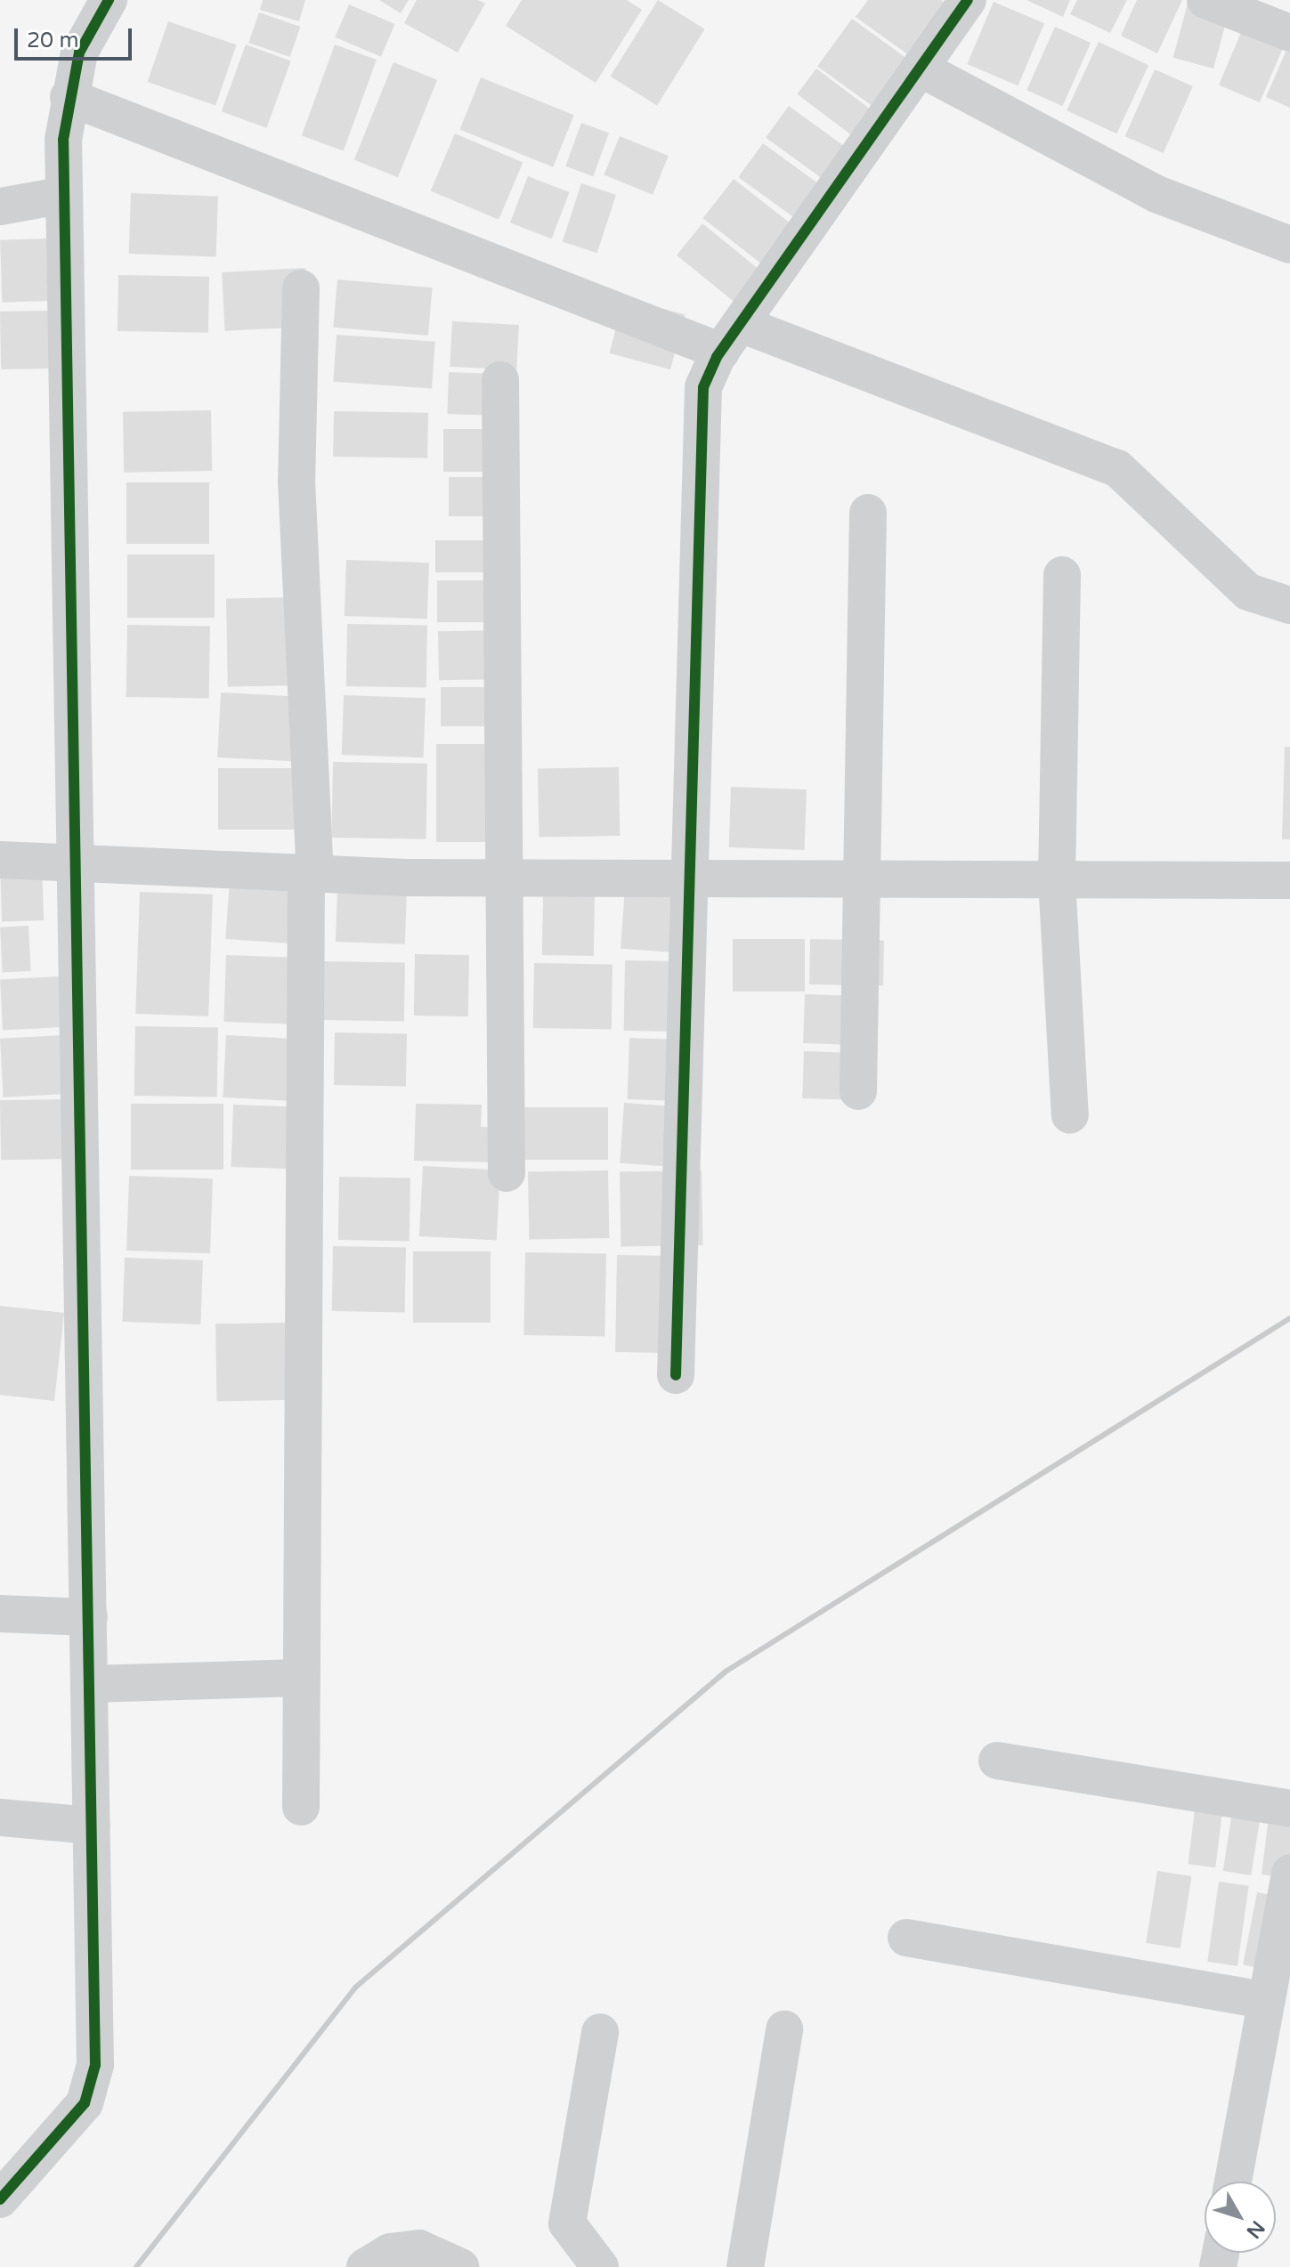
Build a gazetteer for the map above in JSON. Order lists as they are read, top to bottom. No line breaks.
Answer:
{"scale_bar":"20 m","north":"bottom right"}
